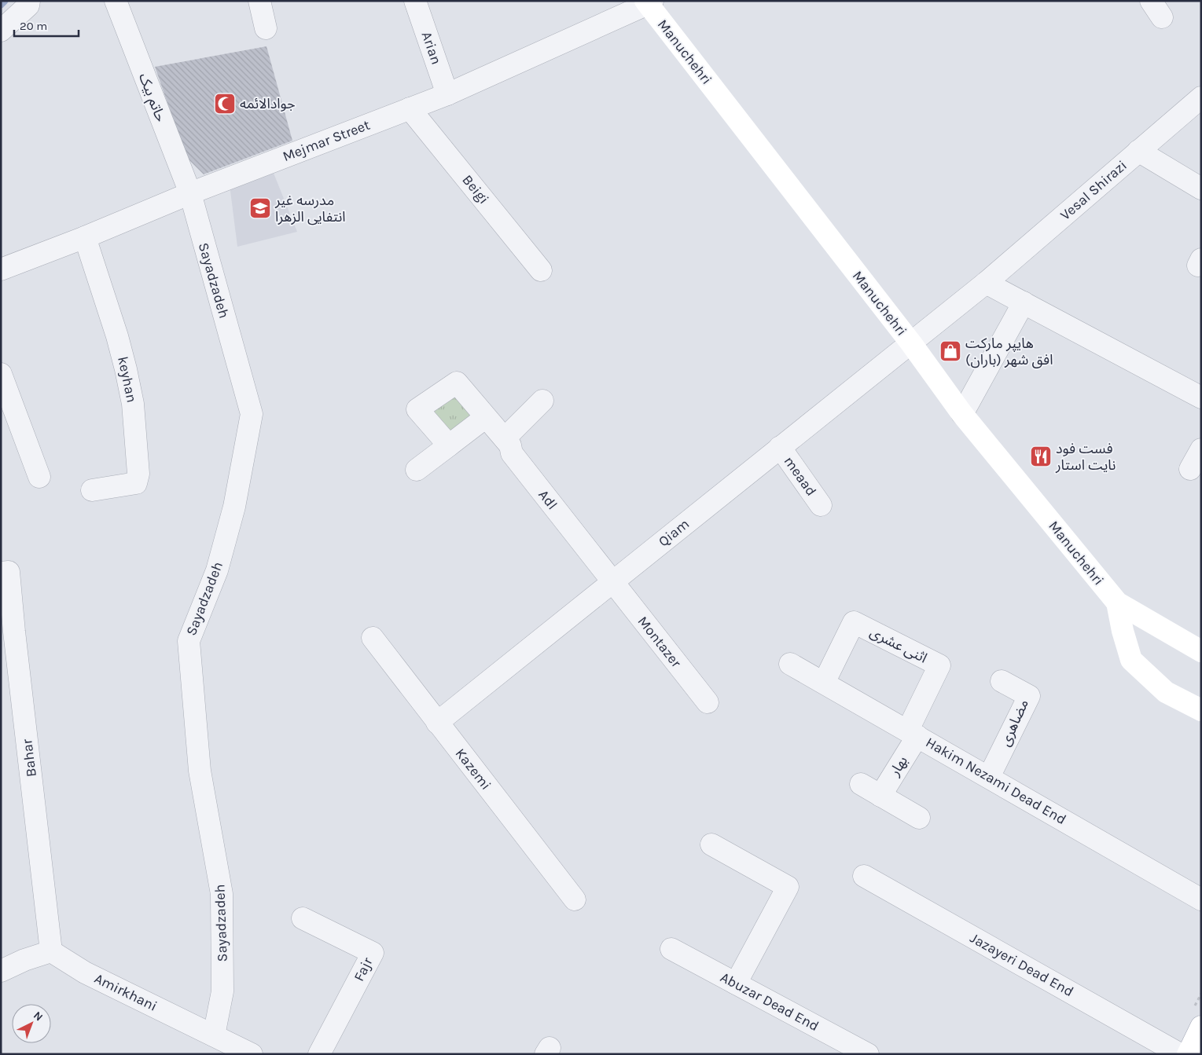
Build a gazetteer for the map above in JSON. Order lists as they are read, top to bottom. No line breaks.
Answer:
{"streets":{"main road":["Manuchehri"],"street":["Arian","حاتم بیک","Mejmar Street","Beigi","Vesal Shirazi","Sayadzadeh","keyhan","meaad","Adl","Qiam","Montazer","اثنی عشری","مضاهری","Bahar","بهار","Kazemi","Hakim Nezami Dead End","Jazayeri Dead End","Fajr","Amirkhani","Abuzar Dead End"]},"crossings":[["Arian","Mejmar Street"],["Manuchehri","Mejmar Street"],["Manuchehri","Vesal Shirazi"],["Manuchehri","Qiam"],["حاتم بیک","Mejmar Street"],["حاتم بیک","Sayadzadeh"],["Mejmar Street","Beigi"],["Mejmar Street","Sayadzadeh"],["Mejmar Street","keyhan"],["Vesal Shirazi","Qiam"],["Sayadzadeh","Amirkhani"],["meaad","Qiam"],["Adl","Qiam"],["Adl","Montazer"],["Qiam","Montazer"],["Qiam","Kazemi"],["اثنی عشری","بهار"],["اثنی عشری","Hakim Nezami Dead End"],["مضاهری","Hakim Nezami Dead End"],["Bahar","Amirkhani"],["بهار","Hakim Nezami Dead End"]],"places":{"mosque":["جوادالائمه"],"school or university":["مدرسه غیر انتفایی الزهرا"],"shop":["هایپر مارکت افق شهر (باران)"],"restaurant":["فست فود نایت استار"]},"scale_bar":"20 m","north":"top right"}
